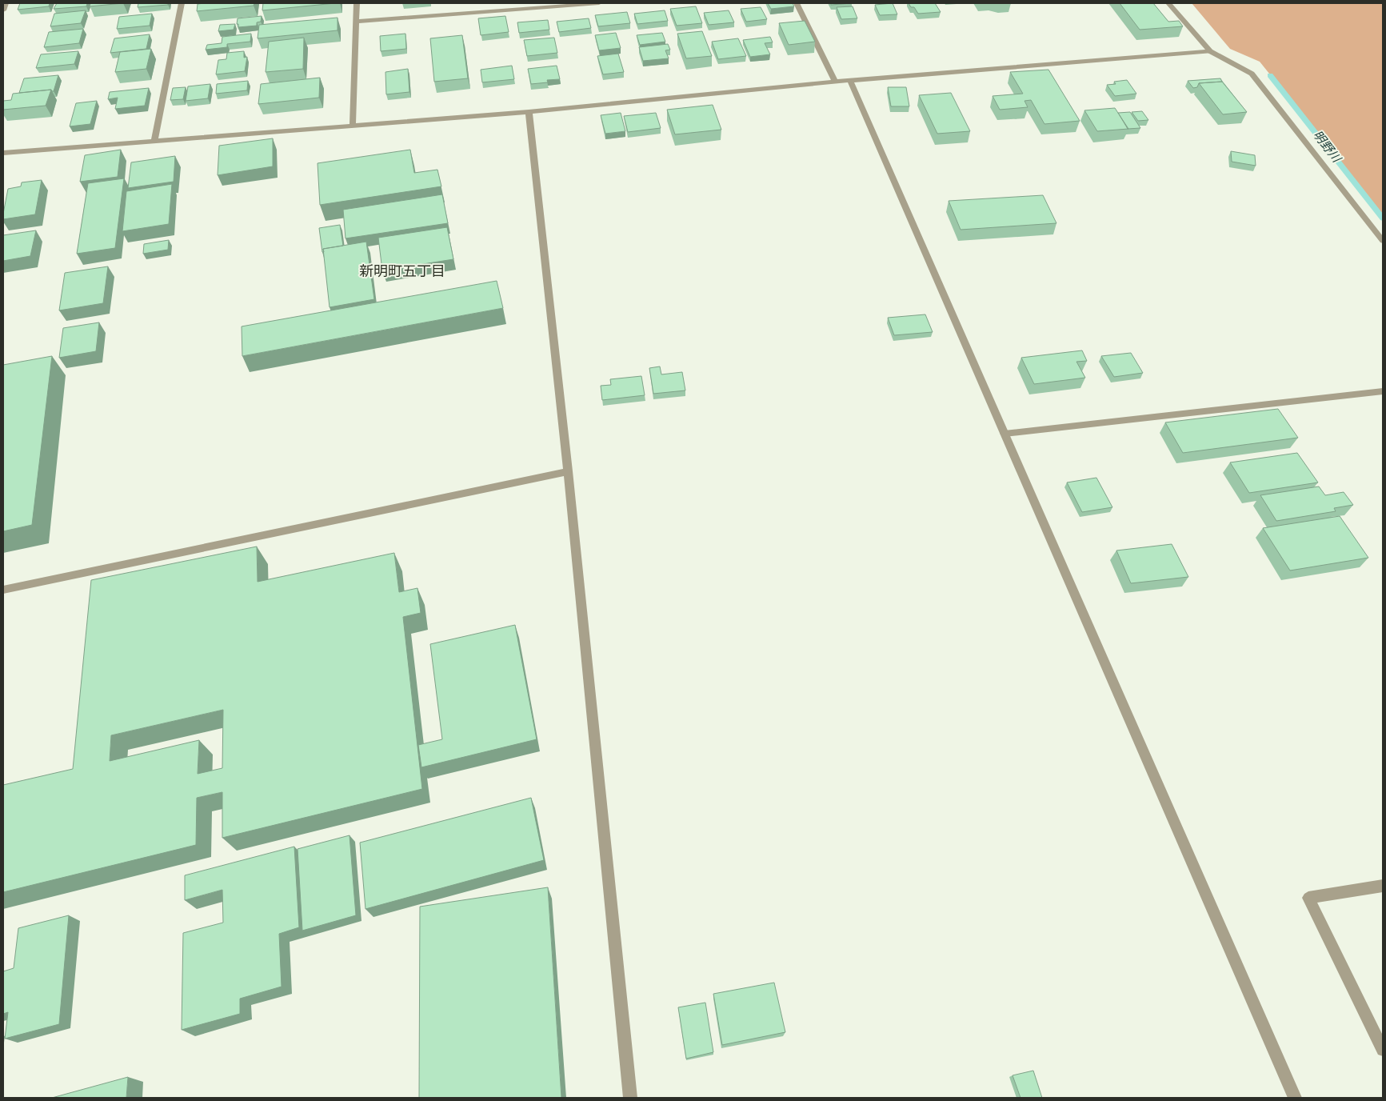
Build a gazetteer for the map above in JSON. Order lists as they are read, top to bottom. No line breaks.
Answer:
{"districts":["新明町五丁目"],"water":["明野川"]}
